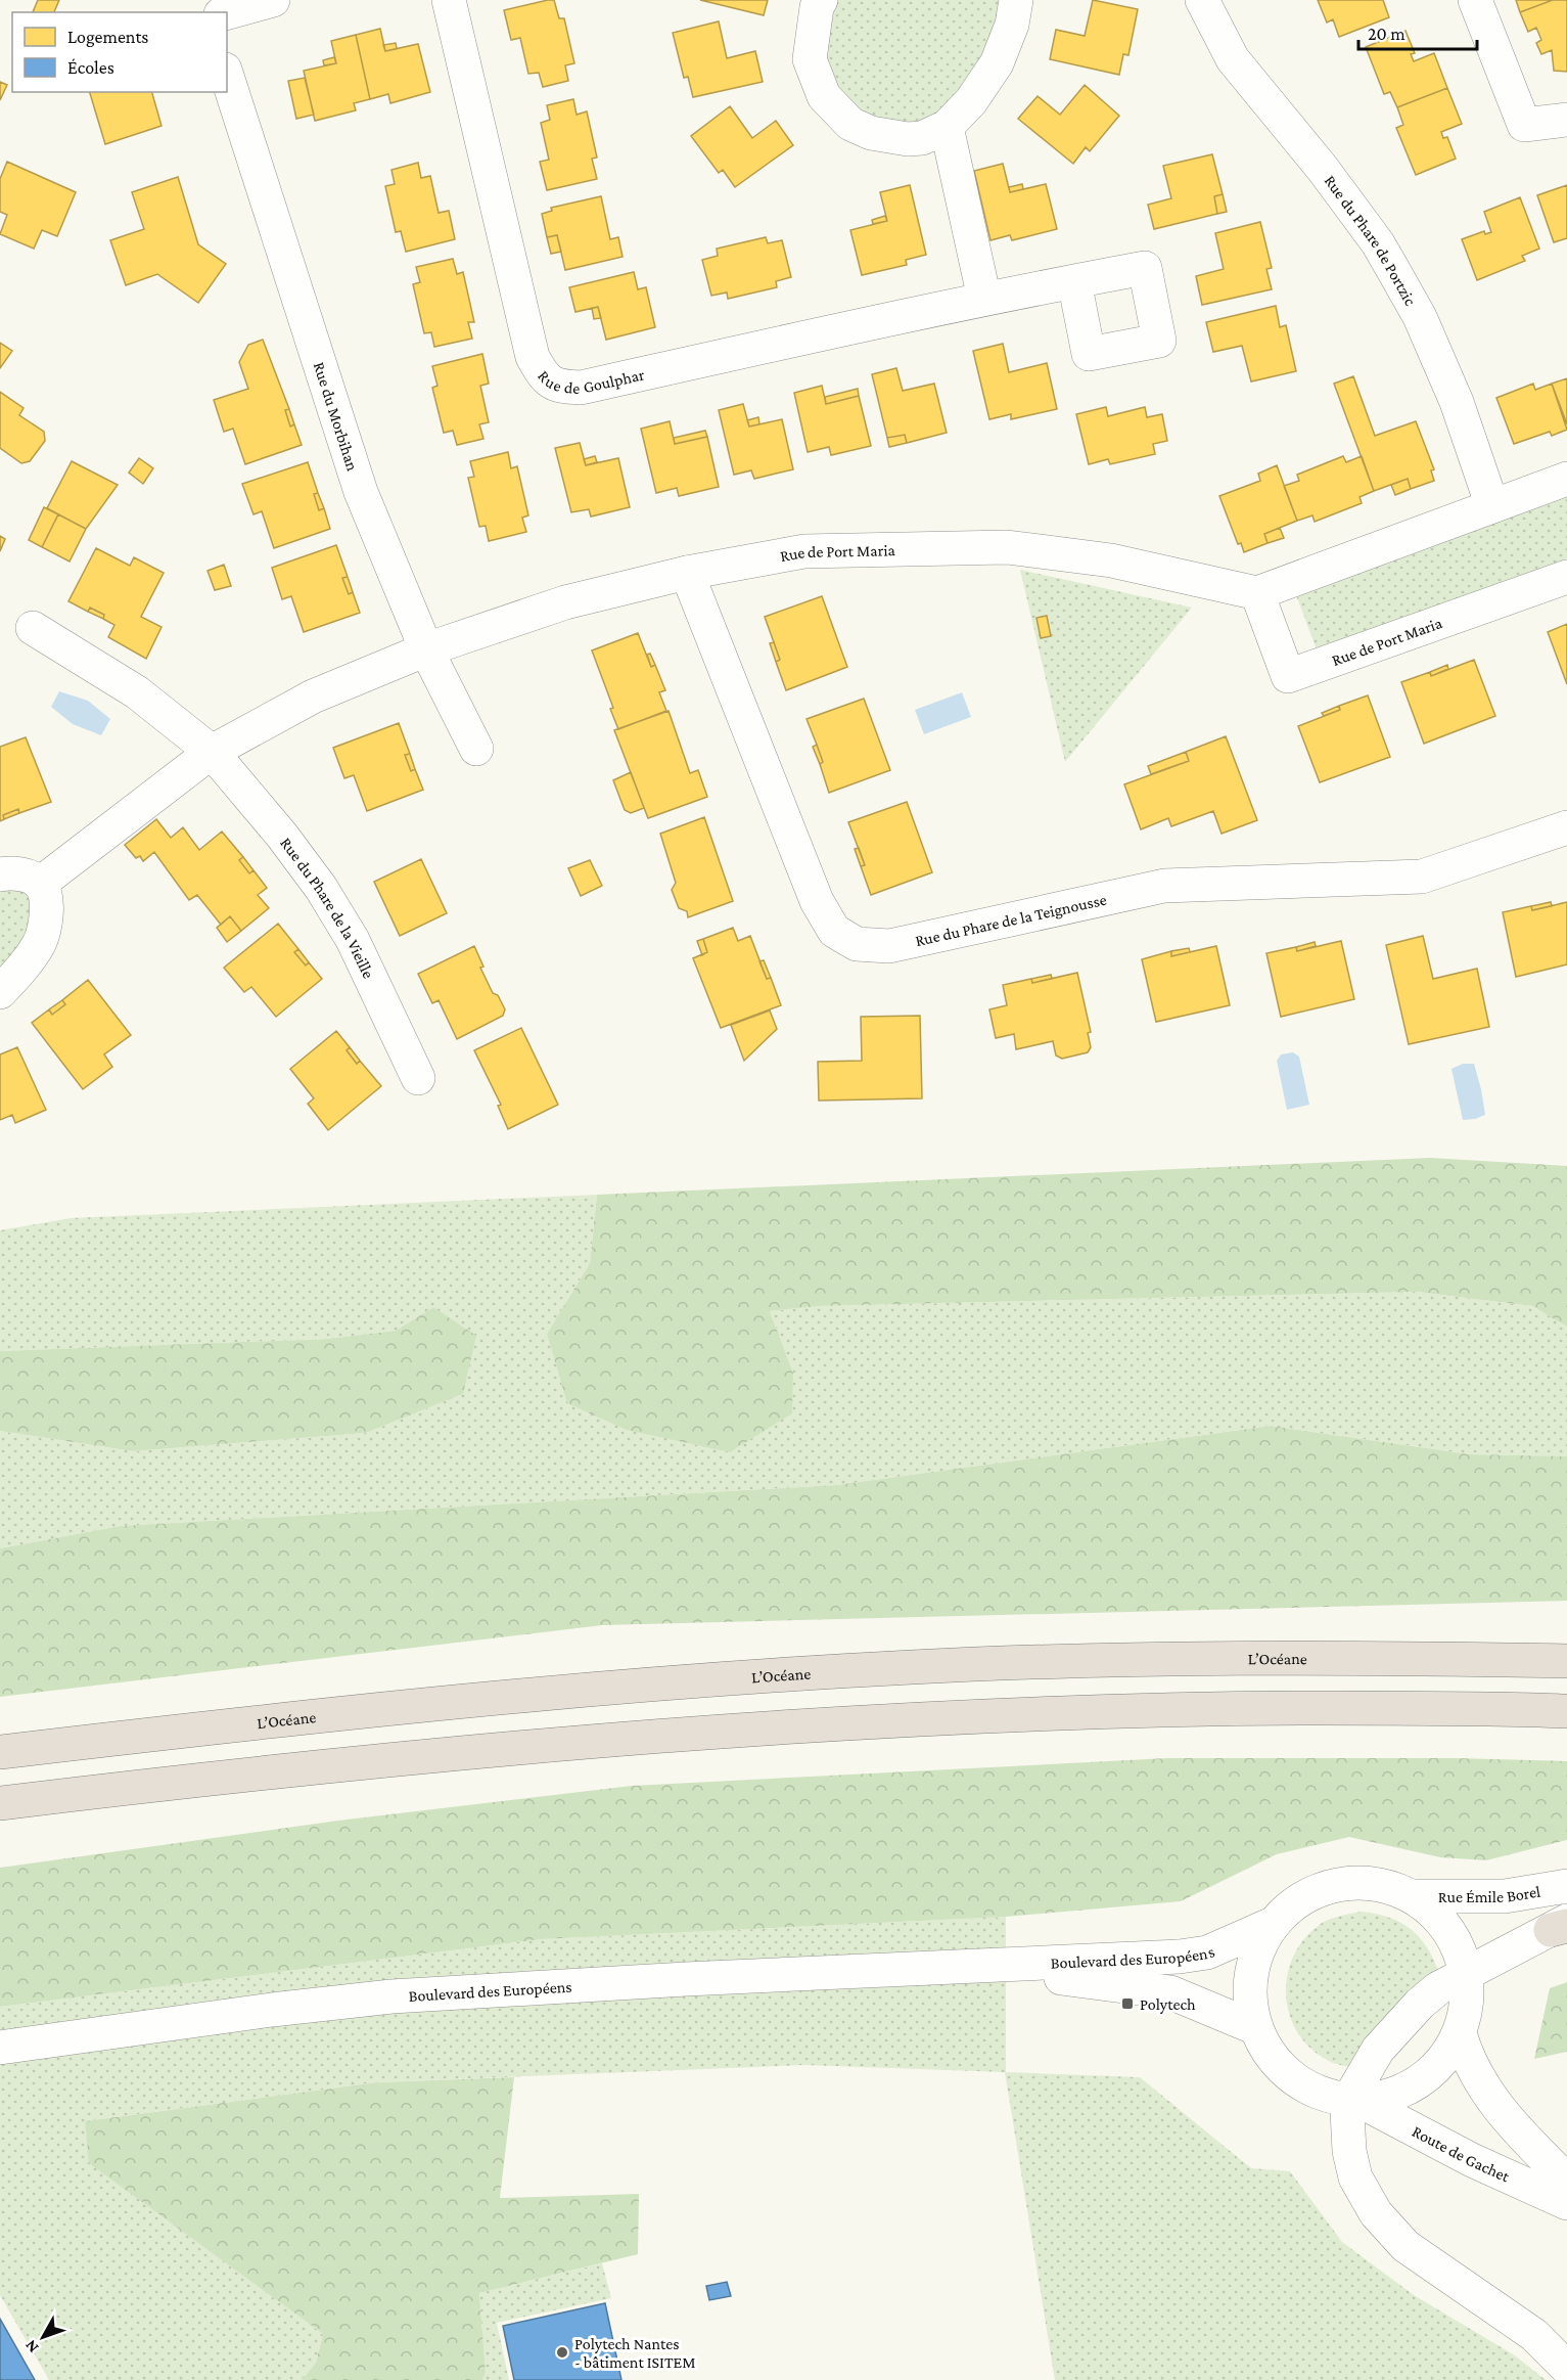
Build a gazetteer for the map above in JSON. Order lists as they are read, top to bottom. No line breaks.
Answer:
{"streets":{"highway":["L’Océane"],"street":["Rue du Phare de Portzic","Rue de Goulphar","Rue du Morbihan","Rue de Port Maria","Rue du Phare de la Vieille","Rue du Phare de la Teignousse","Rue Émile Borel","Boulevard des Européens","Route de Gachet"]},"crossings":[["Rue du Morbihan","Rue de Port Maria"],["Rue de Port Maria","Rue du Phare de la Teignousse"],["Rue Émile Borel","Boulevard des Européens"],["Rue Émile Borel","Route de Gachet"],["Boulevard des Européens","Route de Gachet"]],"places":{"transit":["Polytech"],"other":["Polytech Nantes - bâtiment ISITEM"]},"legend":["Logements","Écoles"],"scale_bar":"20 m","north":"bottom left"}
